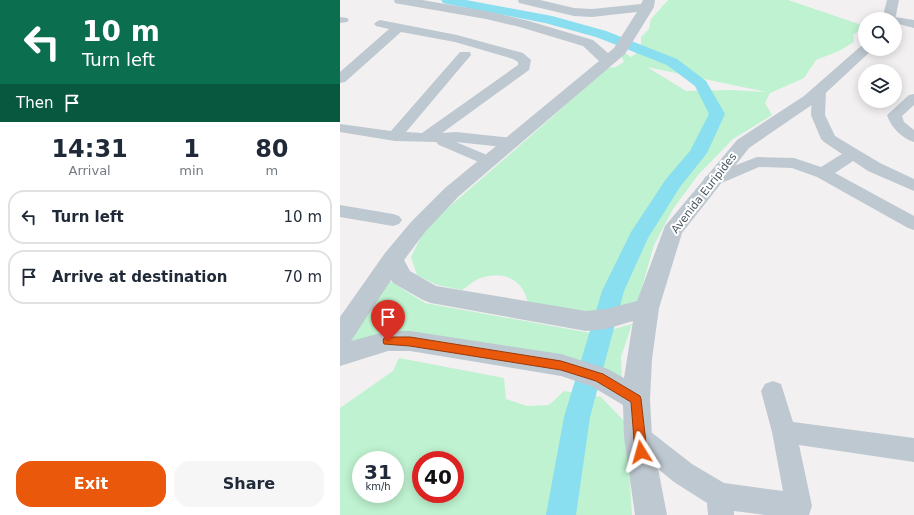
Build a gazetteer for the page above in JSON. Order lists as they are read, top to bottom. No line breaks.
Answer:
{"streets":{"street":["Avenida Euripides"]},"page":{"turn":["10 m","Turn left"],"then":"Then","eta":["14:31","Arrival","1","min","80","m"],"list":[{"name":"Turn left","value":"10 m"},{"name":"Arrive at destination","value":"70 m"}],"speed":"31 km/h","limit":"40","buttons":["Exit","Share"]}}
